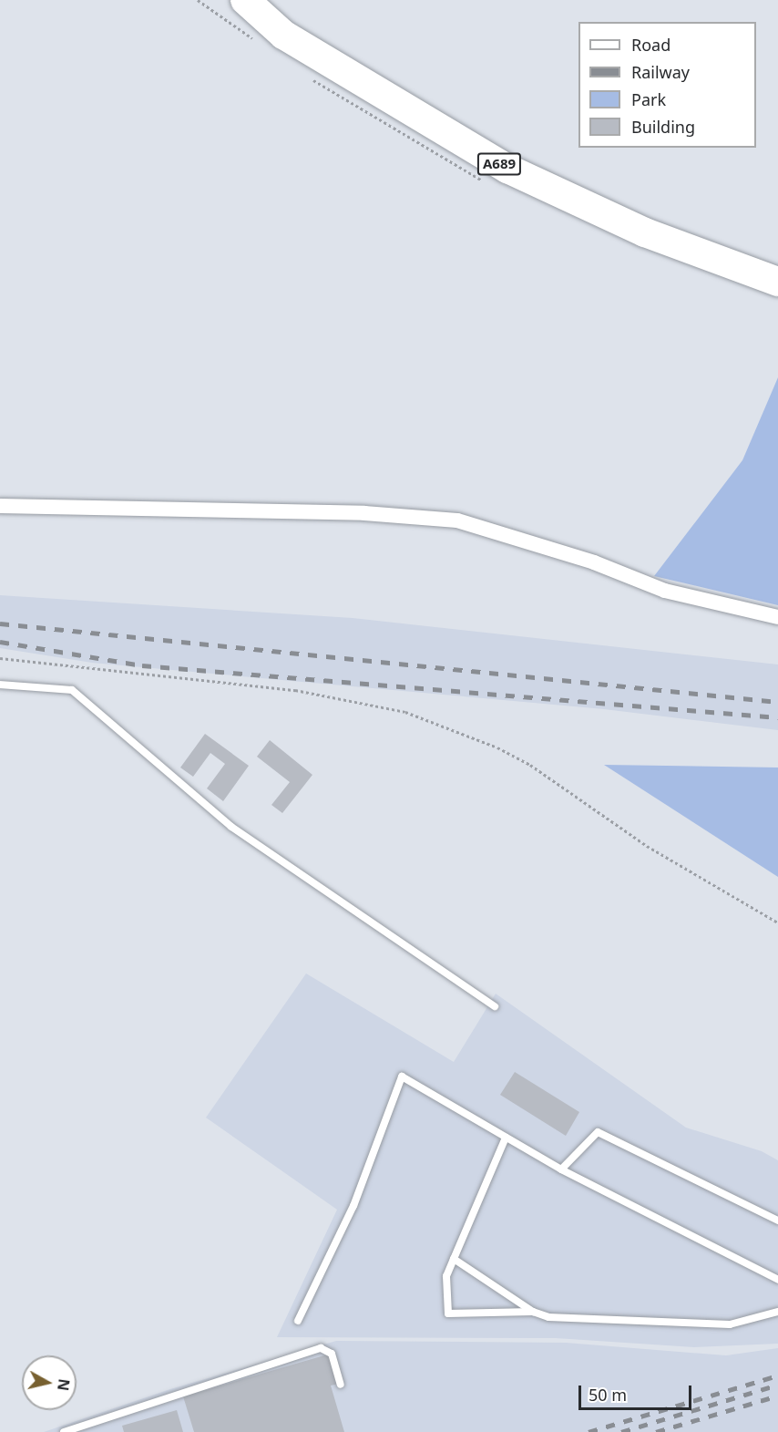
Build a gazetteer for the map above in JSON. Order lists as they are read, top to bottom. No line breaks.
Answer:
{"streets":{"highway":["A689"]},"legend":["Road","Railway","Park","Building"],"scale_bar":"50 m","north":"right"}
